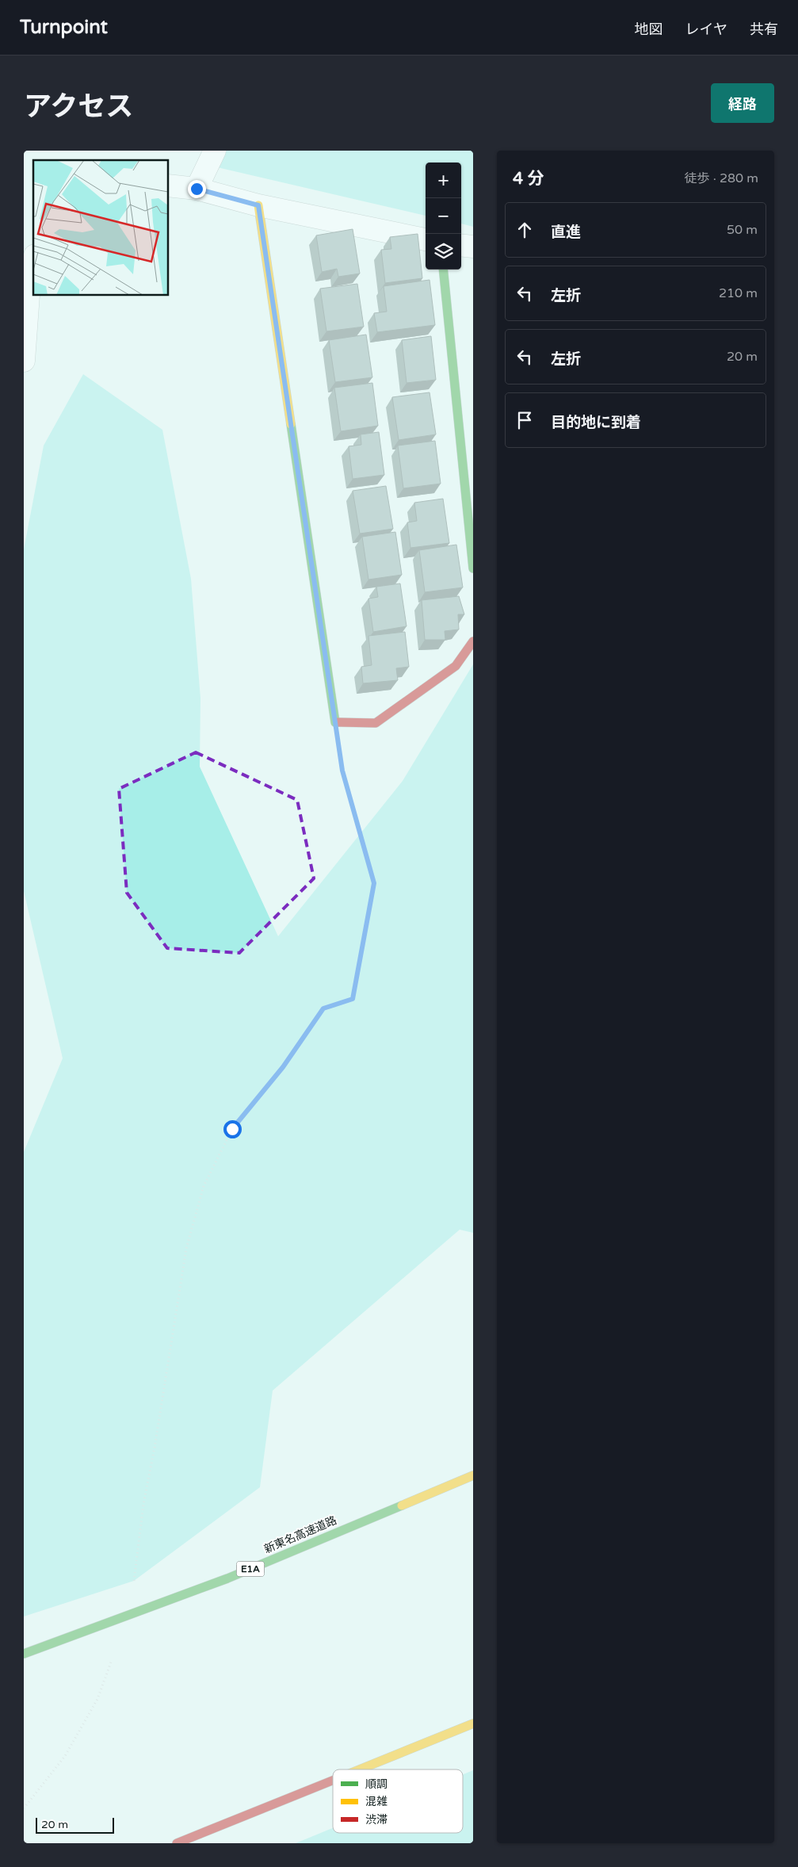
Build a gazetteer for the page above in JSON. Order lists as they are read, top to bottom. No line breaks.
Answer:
{"streets":{"main road":["新東名高速道路","E1A"]},"legend":["順調","混雑","渋滞"],"scale_bar":"20 m","page":{"header":"Turnpoint","nav":["地図","レイヤ","共有"],"title":"アクセス","buttons":"経路","heading":["4 分","徒歩 · 280 m"],"map_buttons":["+","−"],"list":[["直進","50 m"],["左折","210 m"],["左折","20 m"],"目的地に到着"],"scale":"20 m"}}
